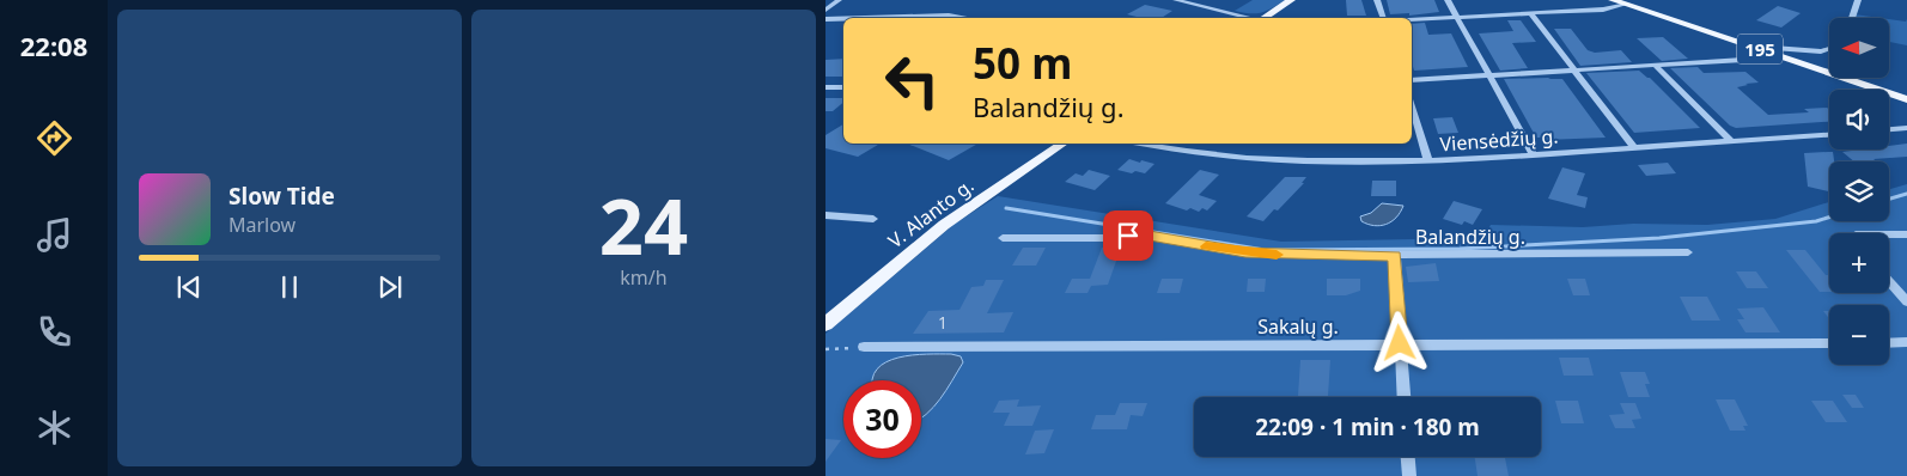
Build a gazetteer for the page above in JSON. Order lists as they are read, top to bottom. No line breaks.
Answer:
{"streets":{"main road":["195","V. Alanto g."],"street":["Viensėdžių g.","Balandžių g.","Sakalų g."]},"house_numbers":["1"],"north":"left","page":{"tabs":"22:08","tile":["24","km/h"],"map_buttons":["+","−"],"turn":["50 m","Balandžių g."],"song":["Slow Tide","Marlow"],"limit":"30","trip":"22:09 · 1 min · 180 m"}}
